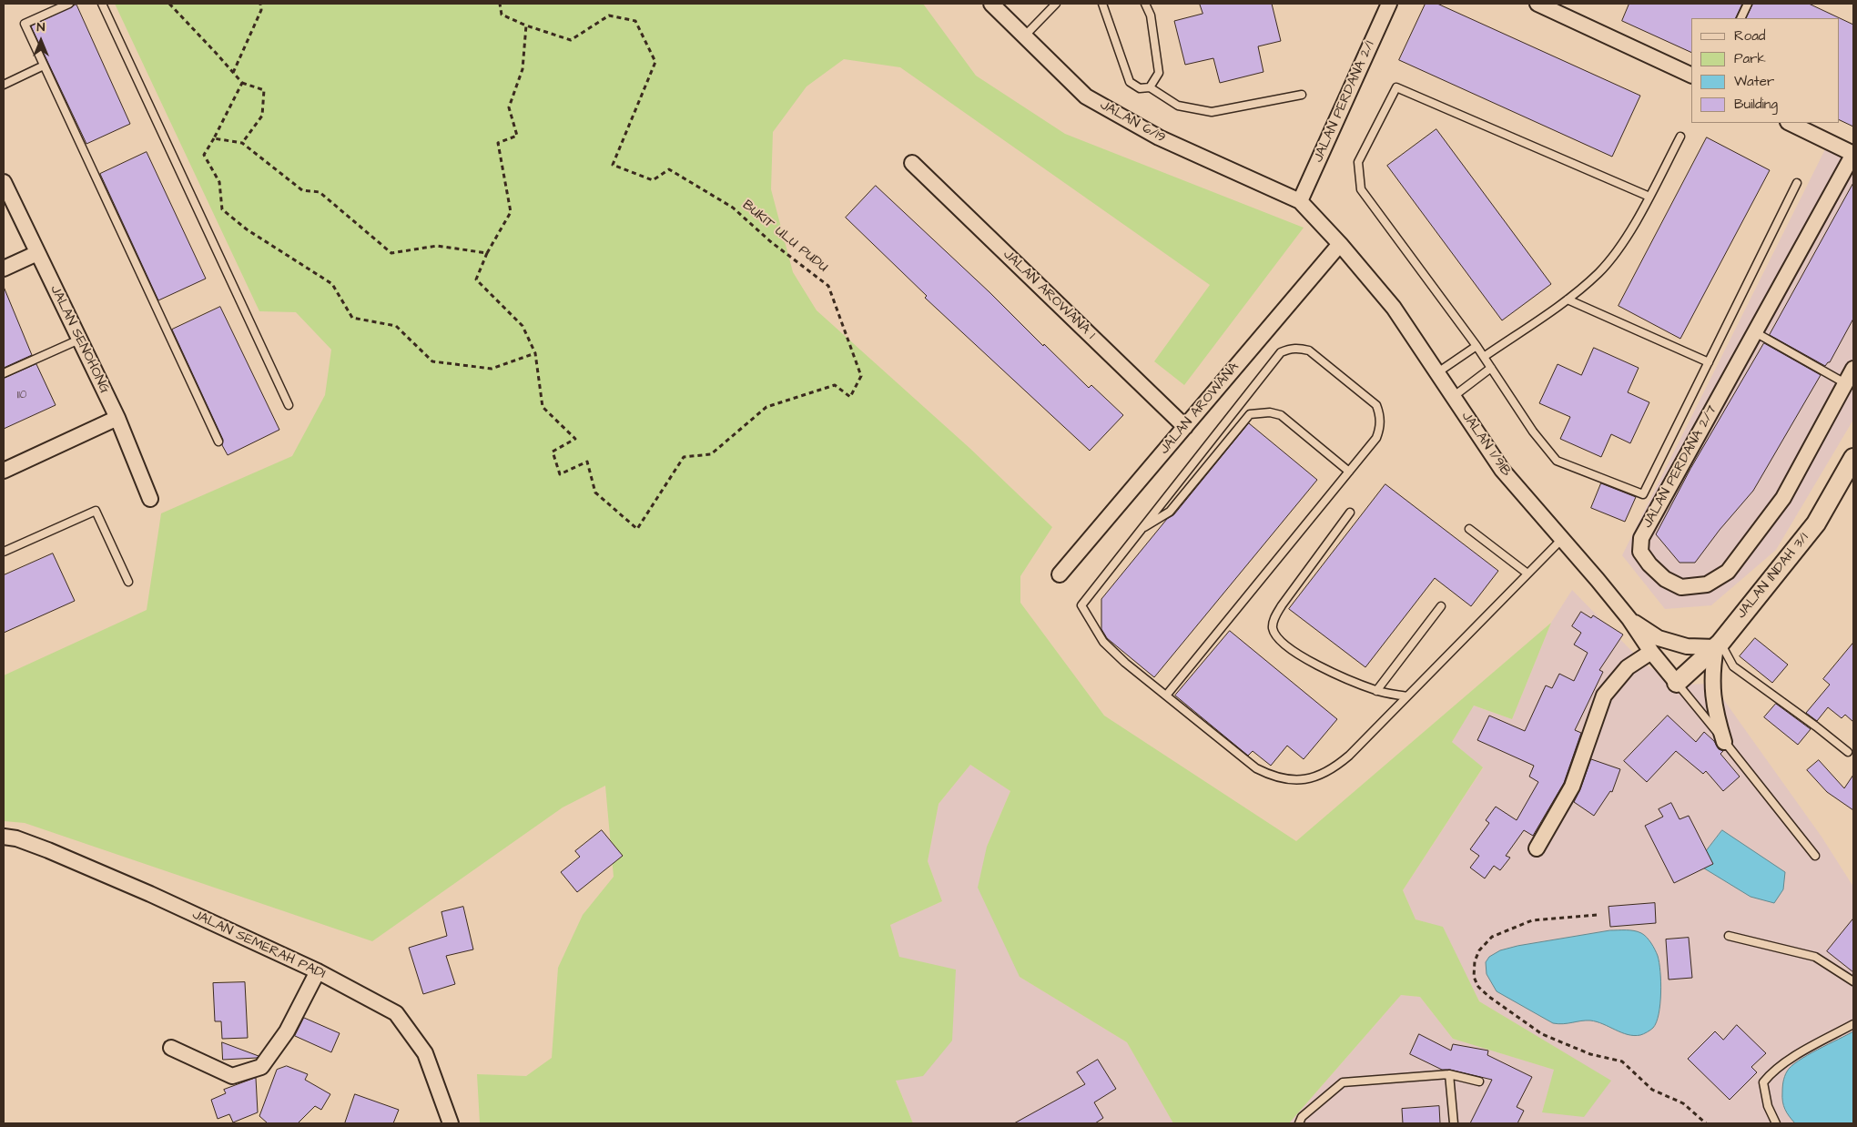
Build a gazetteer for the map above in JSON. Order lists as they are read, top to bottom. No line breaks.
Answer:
{"streets":{"street":["JALAN PERDANA 2/1","JALAN 6/19","JALAN AROWANA 1","JALAN SENOHONG","JALAN AROWANA","JALAN 1/91B","JALAN PERDANA 2/7","JALAN INDAH 3/1","JALAN SEMERAH PADI"],"path":["BUKIT ULU PUDU"]},"crossings":[["JALAN PERDANA 2/1","JALAN 6/19"],["JALAN PERDANA 2/1","JALAN 1/91B"],["JALAN 6/19","JALAN 1/91B"],["JALAN AROWANA 1","JALAN AROWANA"],["JALAN AROWANA","JALAN 1/91B"],["JALAN 1/91B","JALAN INDAH 3/1"]],"house_numbers":["110"],"legend":["Road","Park","Water","Building"],"north":"top"}
